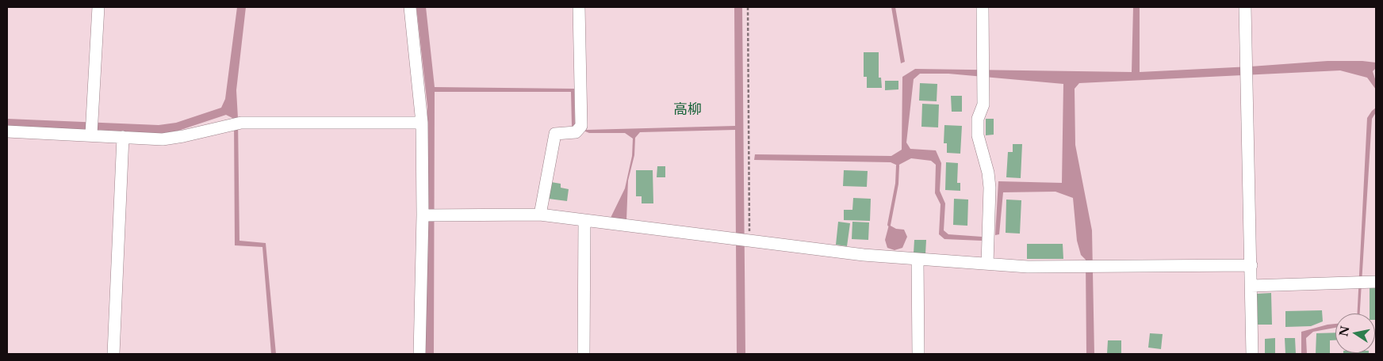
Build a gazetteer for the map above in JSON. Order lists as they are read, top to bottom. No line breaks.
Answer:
{"districts":["高柳"],"north":"left"}
